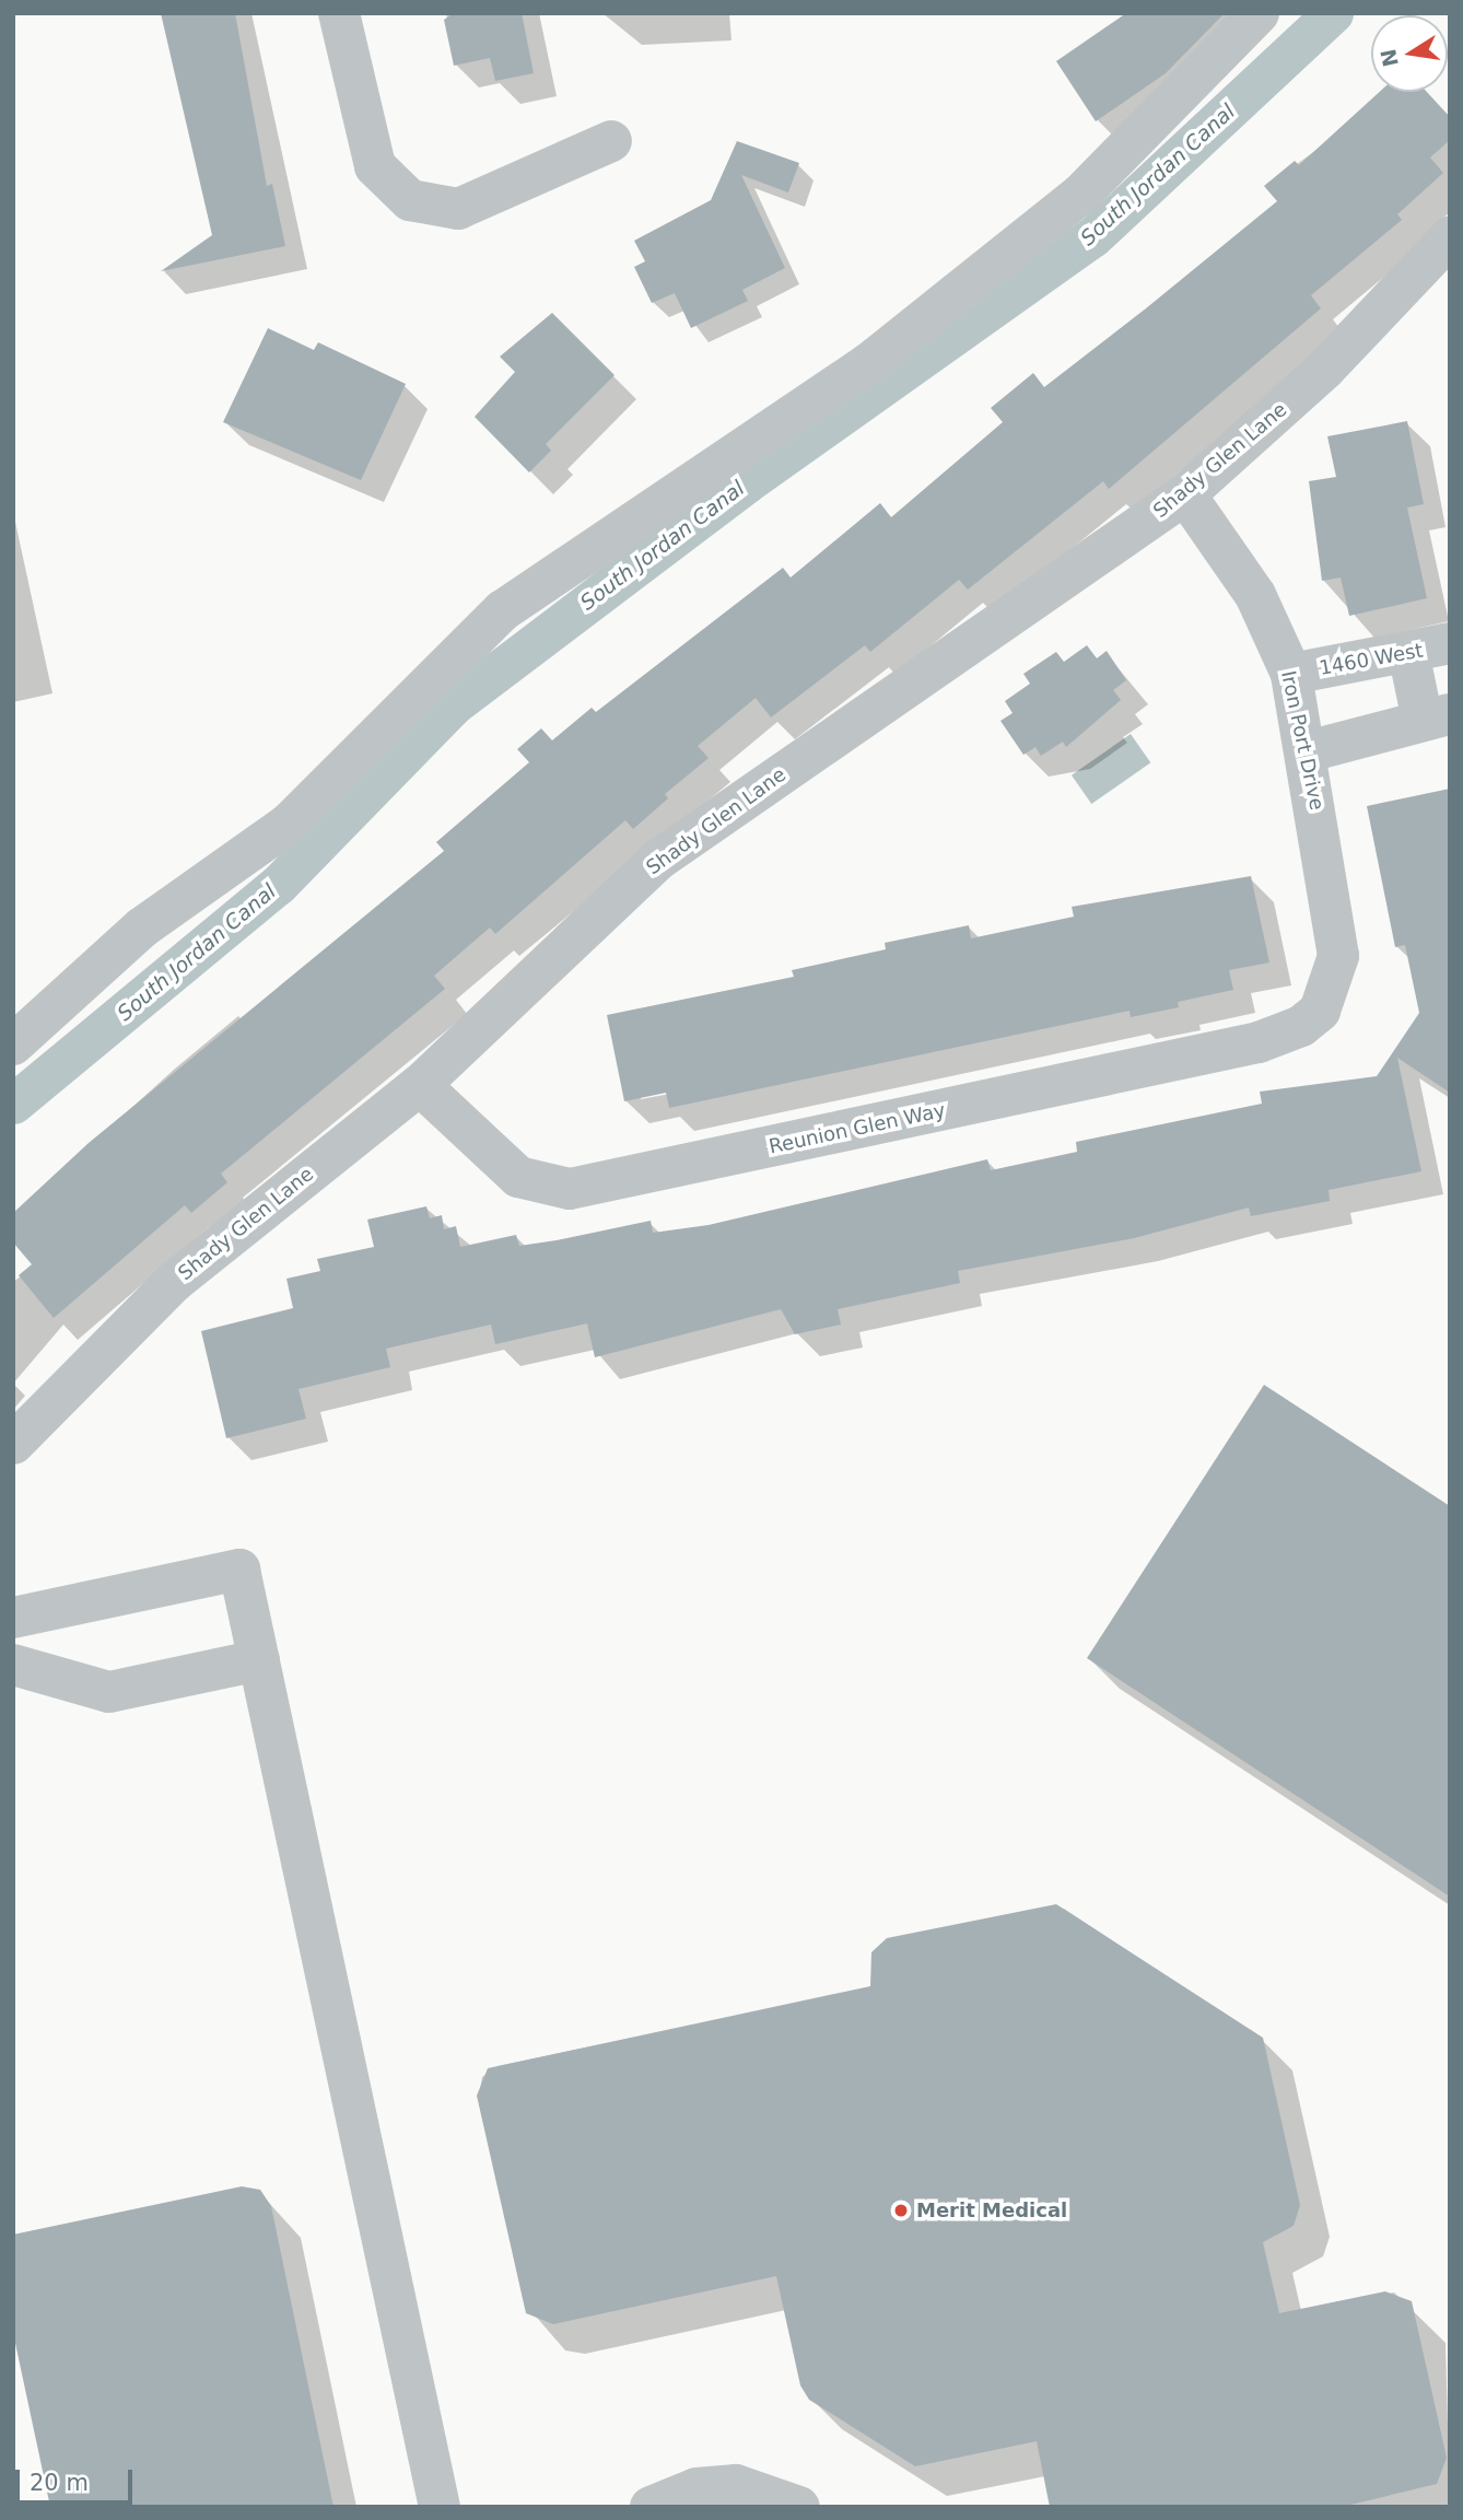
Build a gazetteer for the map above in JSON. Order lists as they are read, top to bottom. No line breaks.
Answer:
{"streets":{"street":["Shady Glen Lane","1460 West","Iron Port Drive","Reunion Glen Way"]},"crossings":[["Shady Glen Lane","Iron Port Drive"],["Shady Glen Lane","Reunion Glen Way"],["1460 West","Iron Port Drive"],["Iron Port Drive","Reunion Glen Way"]],"water":["South Jordan Canal"],"places":["Merit Medical"],"scale_bar":"20 m","north":"left"}
